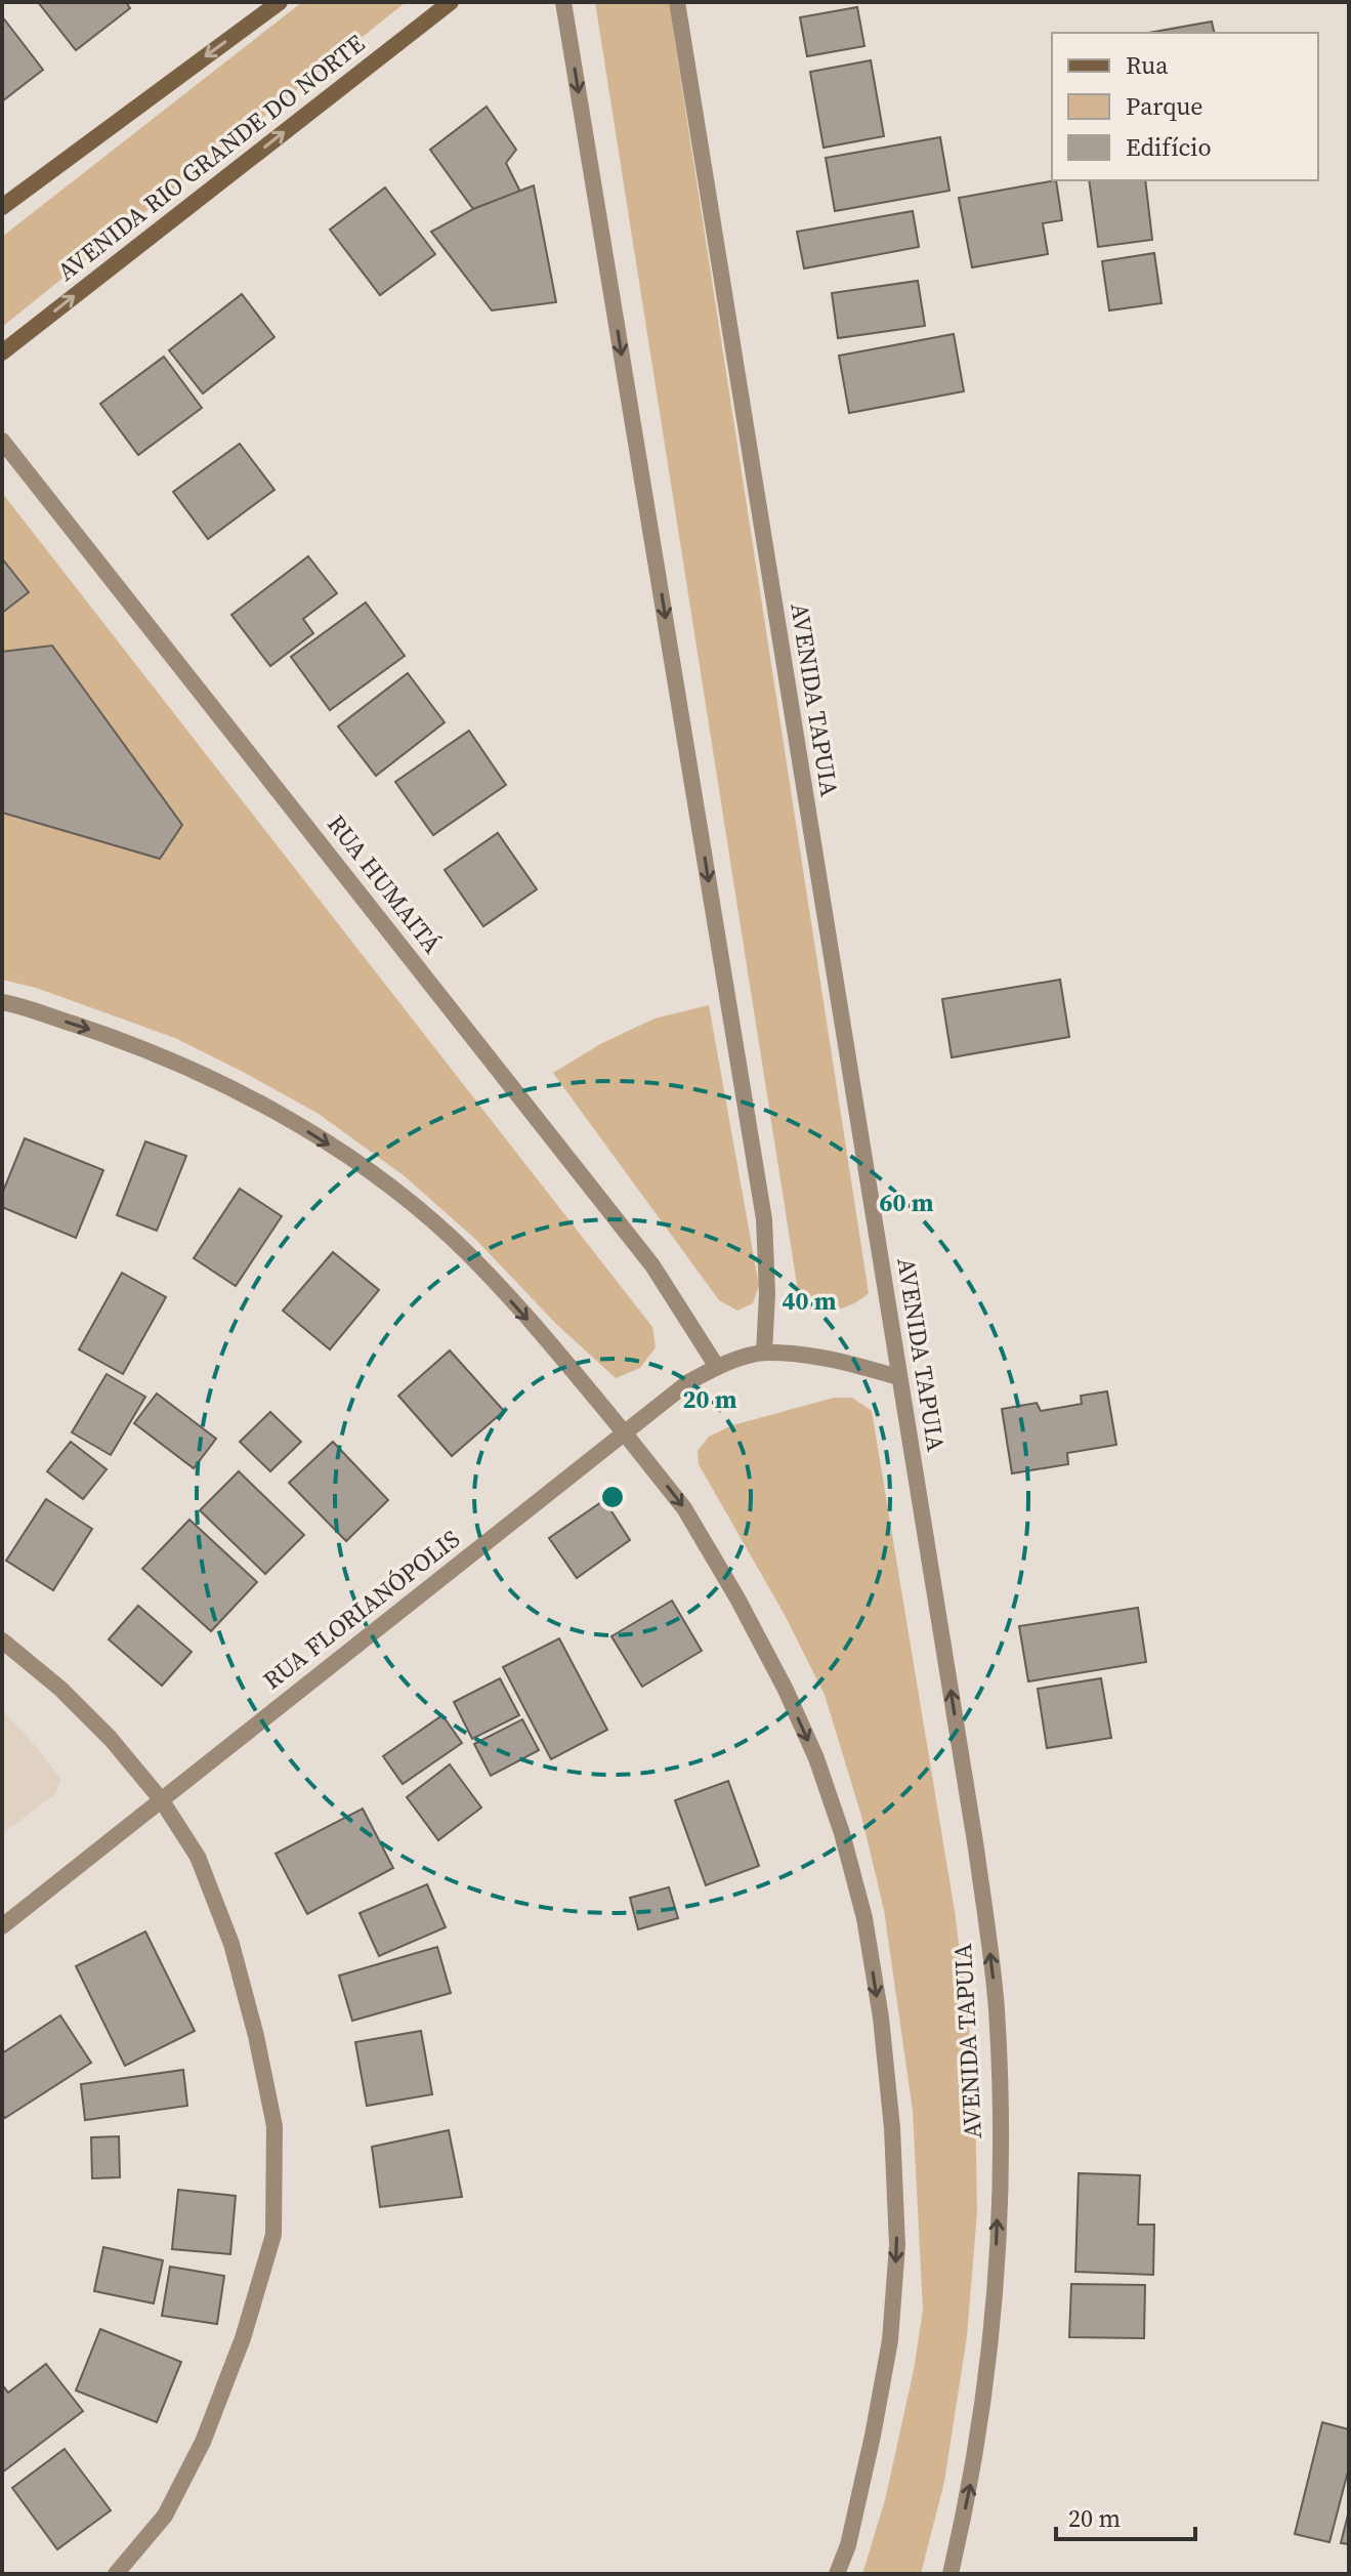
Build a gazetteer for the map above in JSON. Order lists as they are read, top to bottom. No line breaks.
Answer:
{"streets":{"main road":["AVENIDA RIO GRANDE DO NORTE"],"street":["AVENIDA TAPUIA","RUA HUMAITÁ","RUA FLORIANÓPOLIS"]},"crossings":[["RUA HUMAITÁ","RUA FLORIANÓPOLIS"]],"legend":["Rua","Parque","Edifício"],"scale_bar":"20 m","rings":["60 m","40 m","20 m"]}
